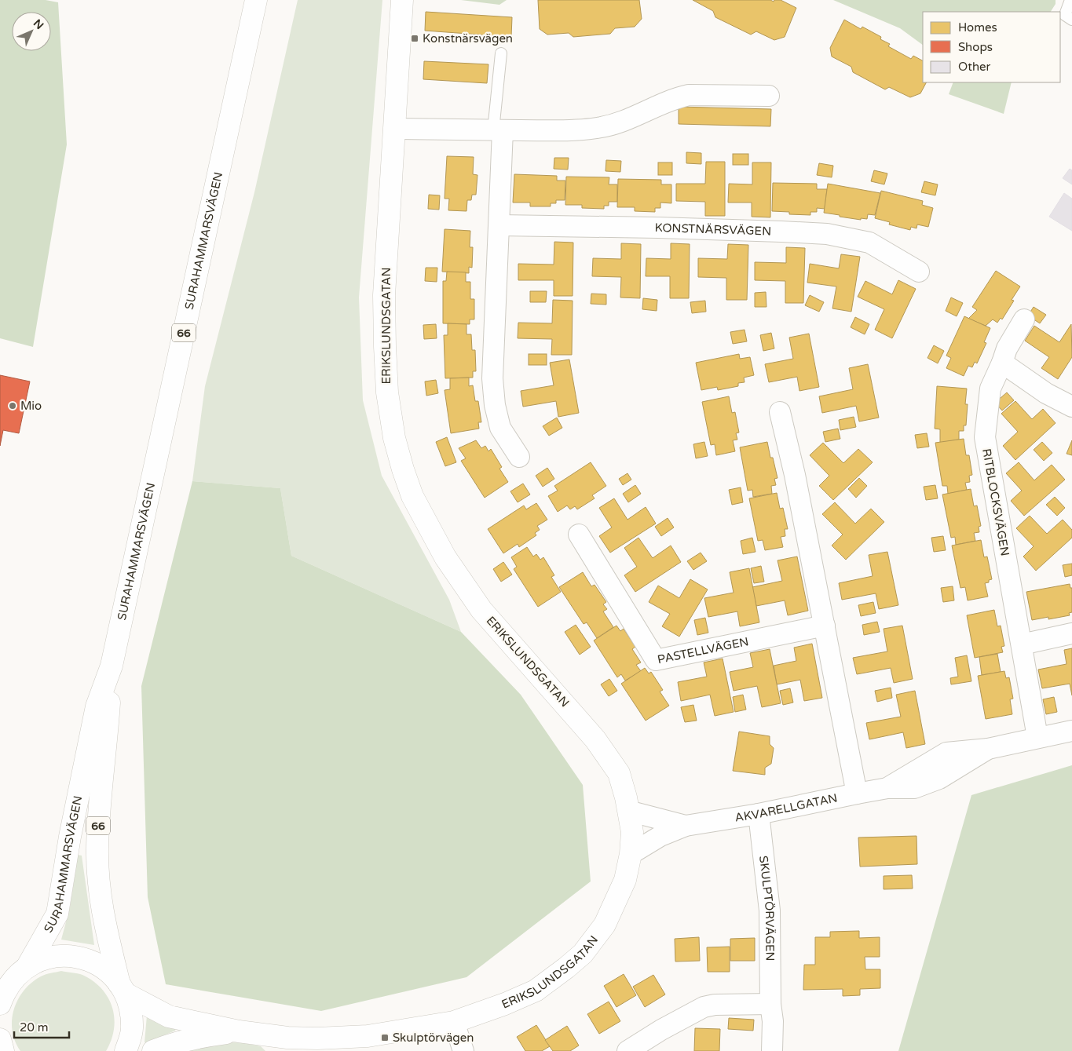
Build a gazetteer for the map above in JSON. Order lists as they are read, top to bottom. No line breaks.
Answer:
{"streets":{"street":["KONSTNÄRSVÄGEN","SURAHAMMARSVÄGEN","ERIKSLUNDSGATAN","66","RITBLOCKSVÄGEN","PASTELLVÄGEN","AKVARELLGATAN","SKULPTÖRVÄGEN"]},"crossings":[["SURAHAMMARSVÄGEN","ERIKSLUNDSGATAN"],["SURAHAMMARSVÄGEN","66"],["ERIKSLUNDSGATAN","66"],["ERIKSLUNDSGATAN","AKVARELLGATAN"],["RITBLOCKSVÄGEN","AKVARELLGATAN"],["AKVARELLGATAN","SKULPTÖRVÄGEN"]],"places":{"transit":["Konstnärsvägen","Skulptörvägen"],"other":["Mio"]},"legend":["Homes","Shops","Other"],"scale_bar":"20 m","north":"top right"}
